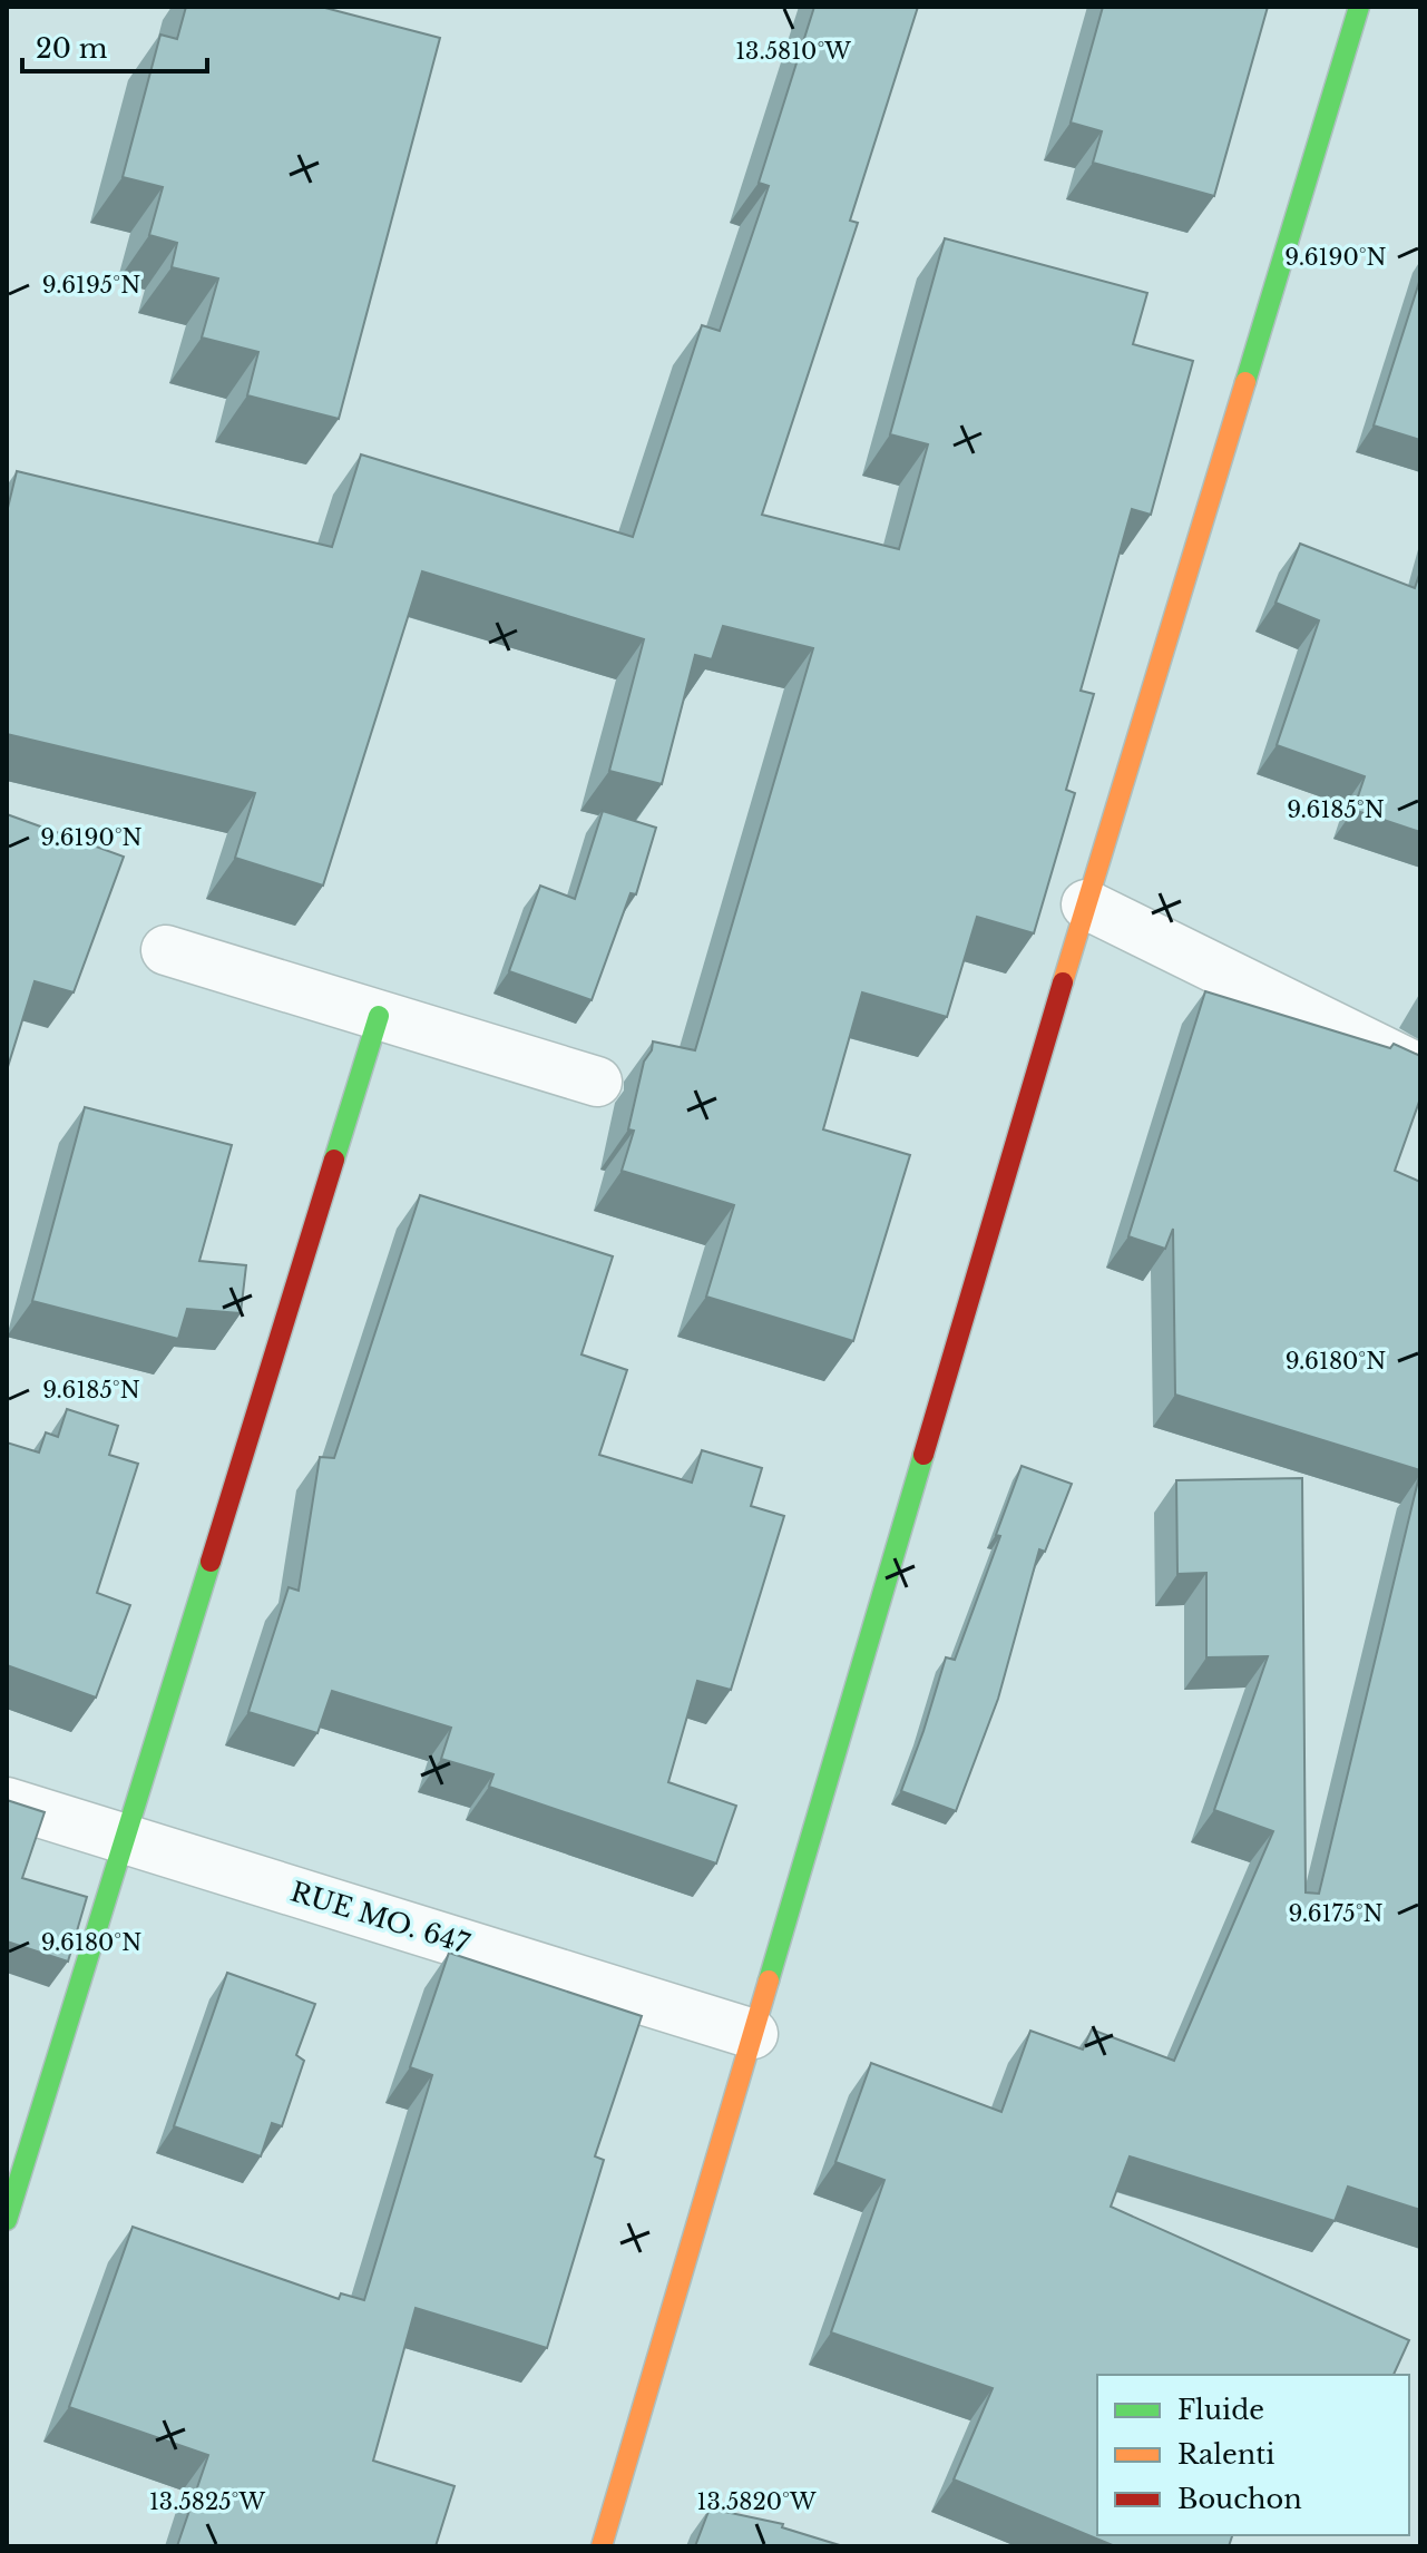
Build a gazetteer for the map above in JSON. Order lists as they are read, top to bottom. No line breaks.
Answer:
{"streets":{"street":["RUE MO. 647"]},"legend":["Fluide","Ralenti","Bouchon"],"scale_bar":"20 m","coordinates":["13.5810°W","9.6190°N","9.6195°N","9.6185°N","9.6180°N","9.6175°N","13.5825°W","13.5820°W"]}
